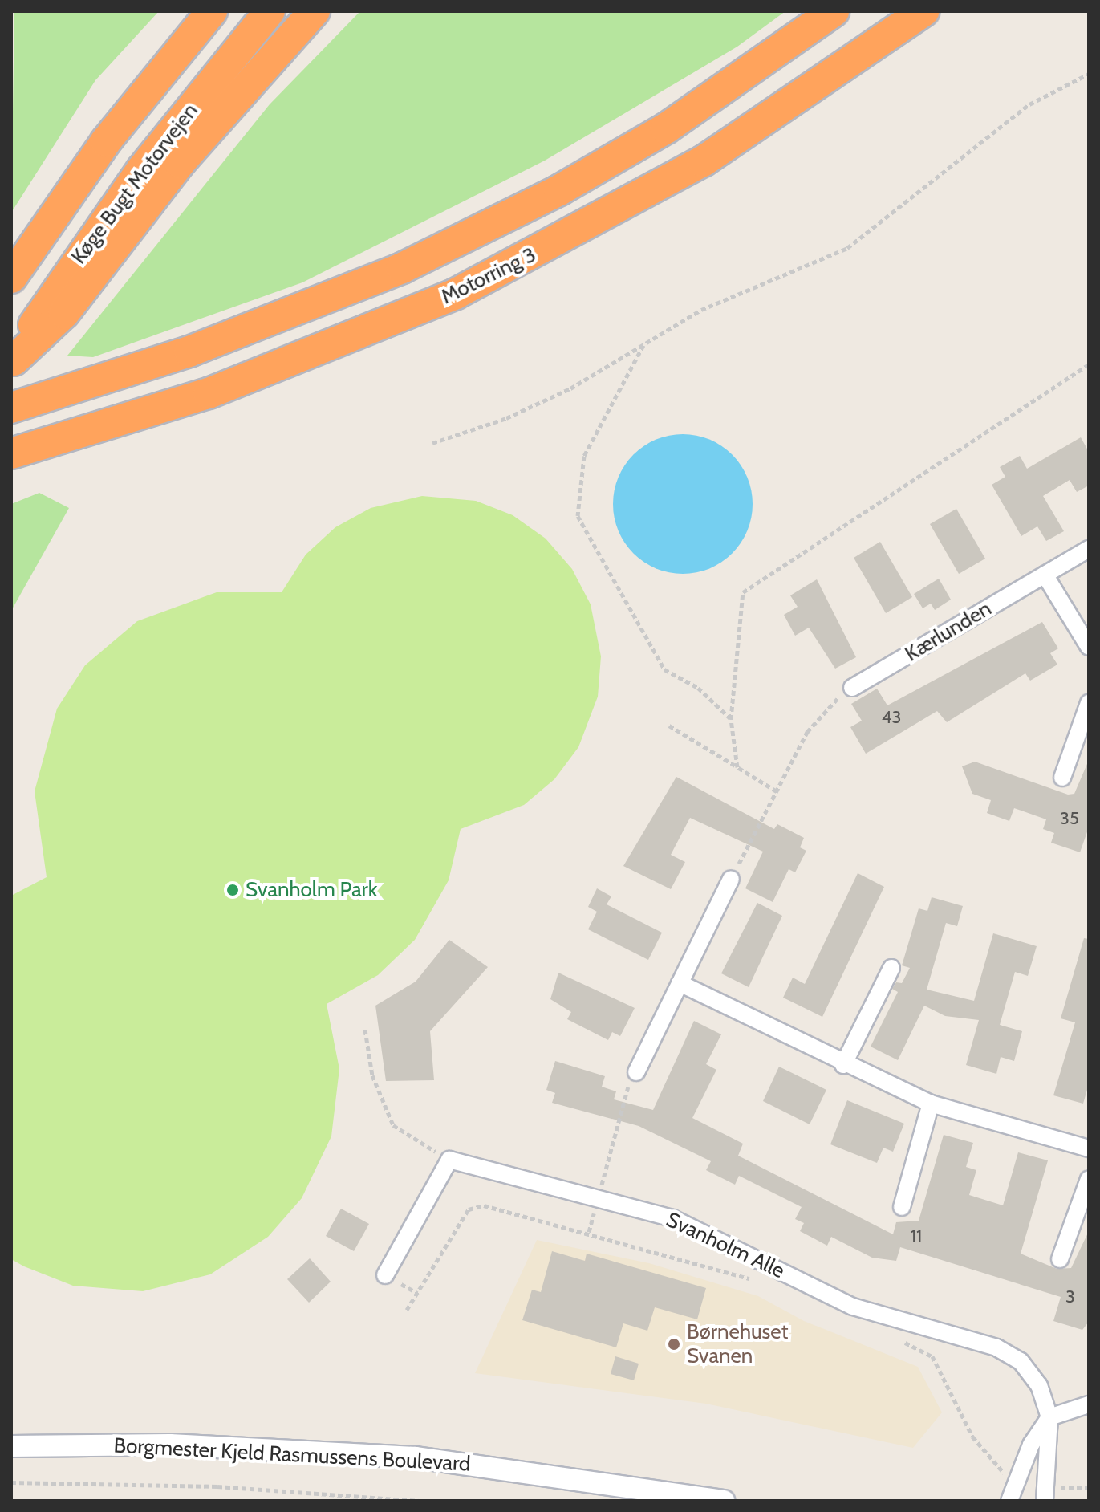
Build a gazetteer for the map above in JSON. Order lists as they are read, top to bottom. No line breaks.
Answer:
{"streets":{"highway":["Køge Bugt Motorvejen","Motorring 3"],"street":["Kærlunden","Svanholm Alle","Borgmester Kjeld Rasmussens Boulevard"]},"places":["Svanholm Park","Børnehuset Svanen"],"house_numbers":["43","35","11","3"]}
